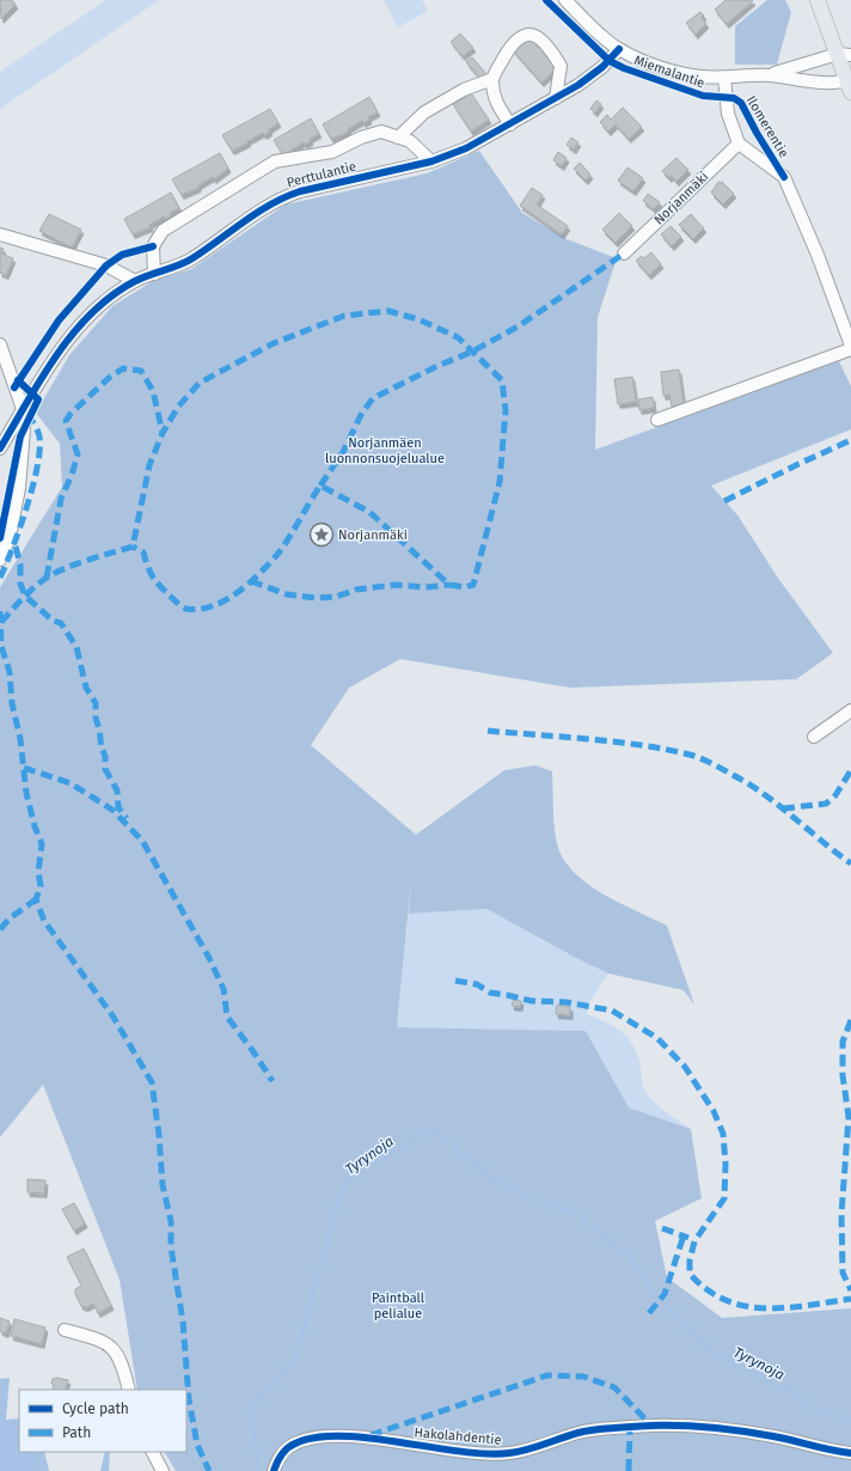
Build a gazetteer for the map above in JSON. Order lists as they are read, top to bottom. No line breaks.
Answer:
{"streets":{"street":["Miemalantie","Ilomerentie","Perttulantie","Norjanmäki","Hakolahdentie"]},"crossings":[["Miemalantie","Ilomerentie"],["Miemalantie","Perttulantie"],["Ilomerentie","Norjanmäki"]],"water":["Tyrynoja"],"parks":["Norjanmäen luonnonsuojelualue","Paintball pelialue"],"places":{"place":["Norjanmäki"]},"legend":["Cycle path","Path"]}
